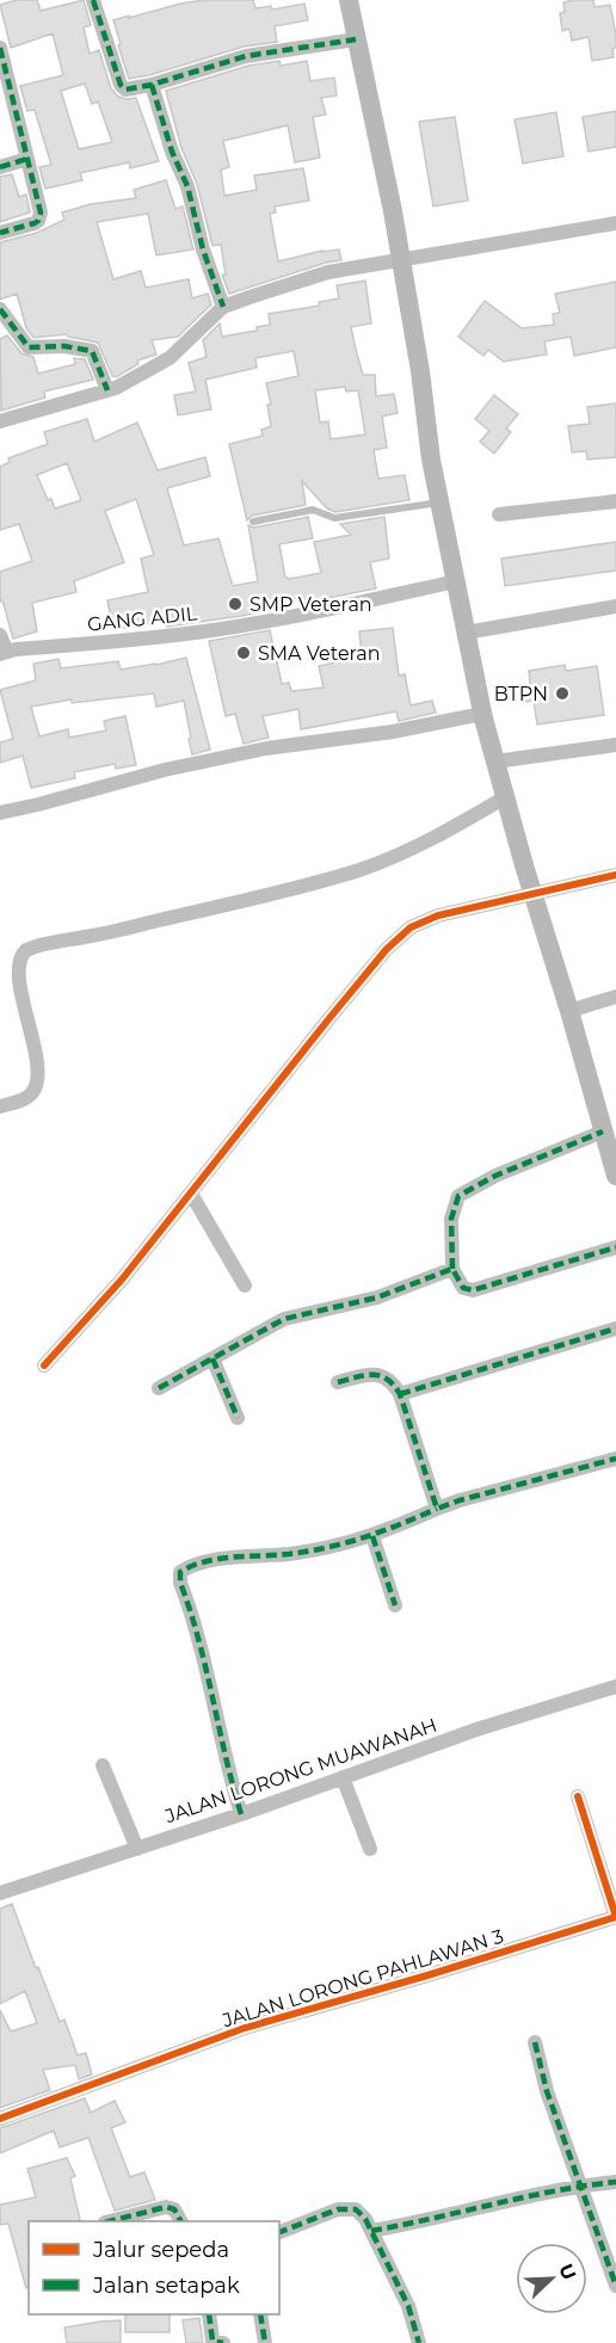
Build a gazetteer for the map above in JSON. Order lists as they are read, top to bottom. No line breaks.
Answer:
{"streets":{"street":["GANG ADIL","JALAN LORONG MUAWANAH","JALAN LORONG PAHLAWAN 3"]},"places":["SMP Veteran","SMA Veteran","BTPN"],"legend":["Jalur sepeda","Jalan setapak"],"north":"top right"}
